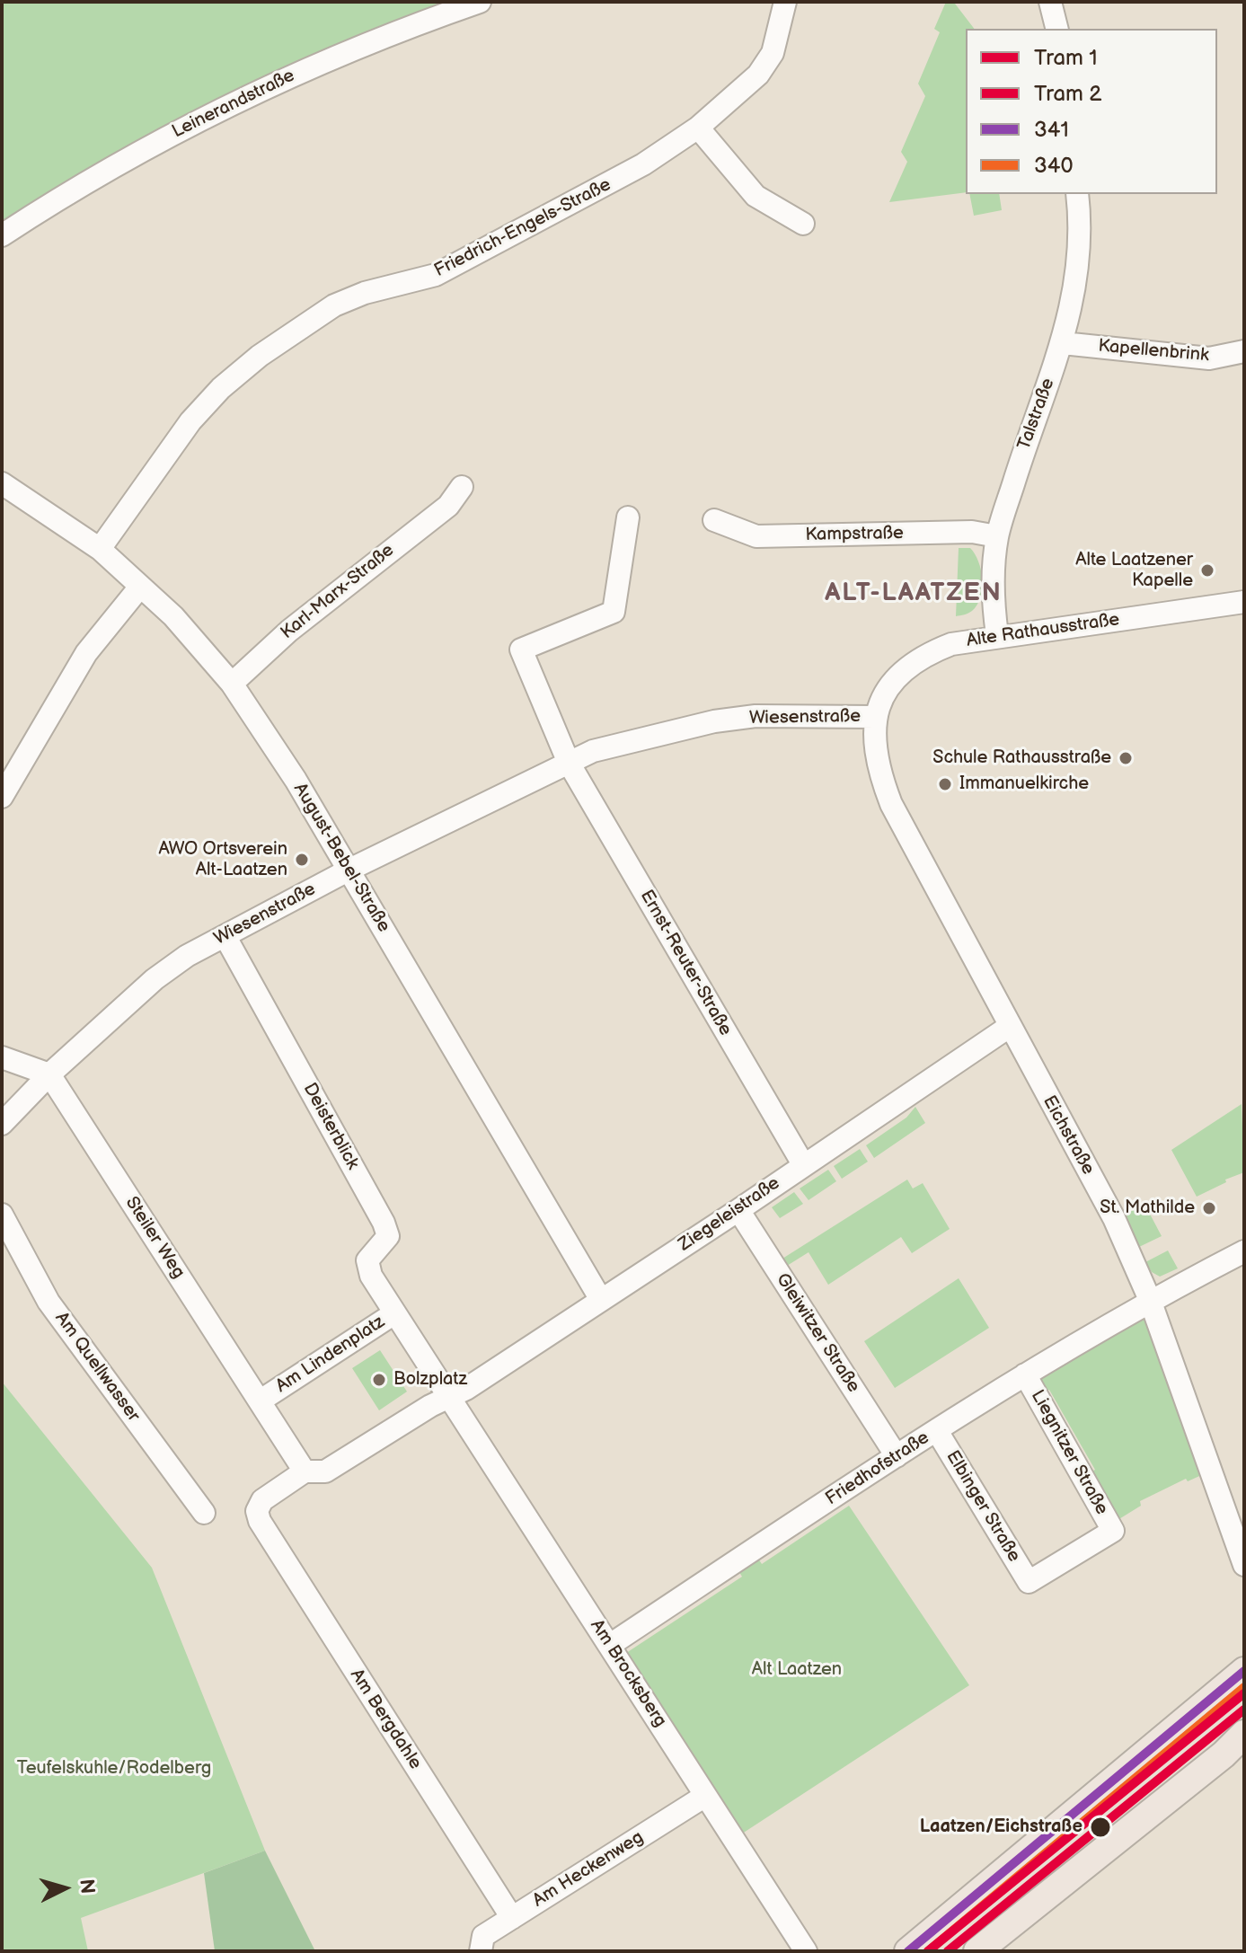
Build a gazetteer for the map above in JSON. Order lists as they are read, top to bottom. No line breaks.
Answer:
{"streets":{"street":["Leinerandstraße","Friedrich-Engels-Straße","Kapellenbrink","Talstraße","Kampstraße","Karl-Marx-Straße","Alte Rathausstraße","Wiesenstraße","August-Bebel-Straße","Ernst-Reuter-Straße","Deisterblick","Eichstraße","Ziegeleistraße","Steiler Weg","Gleiwitzer Straße","Am Lindenplatz","Am Quellwasser","Liegnitzer Straße","Friedhofstraße","Elbinger Straße","Am Brocksberg","Am Bergdahle","Am Heckenweg"]},"crossings":[["Friedrich-Engels-Straße","August-Bebel-Straße"],["Kapellenbrink","Talstraße"],["Talstraße","Kampstraße"],["Talstraße","Alte Rathausstraße"],["Karl-Marx-Straße","August-Bebel-Straße"],["Alte Rathausstraße","Wiesenstraße"],["Alte Rathausstraße","Eichstraße"],["Wiesenstraße","August-Bebel-Straße"],["Wiesenstraße","Ernst-Reuter-Straße"],["Wiesenstraße","Deisterblick"],["Wiesenstraße","Eichstraße"],["Wiesenstraße","Steiler Weg"],["August-Bebel-Straße","Ziegeleistraße"],["Ernst-Reuter-Straße","Ziegeleistraße"],["Deisterblick","Am Lindenplatz"],["Eichstraße","Ziegeleistraße"],["Eichstraße","Friedhofstraße"],["Ziegeleistraße","Gleiwitzer Straße"],["Ziegeleistraße","Am Lindenplatz"],["Ziegeleistraße","Am Brocksberg"],["Steiler Weg","Am Lindenplatz"],["Gleiwitzer Straße","Friedhofstraße"],["Am Lindenplatz","Am Brocksberg"],["Am Lindenplatz","Am Bergdahle"],["Liegnitzer Straße","Friedhofstraße"],["Liegnitzer Straße","Elbinger Straße"],["Friedhofstraße","Elbinger Straße"],["Friedhofstraße","Am Brocksberg"],["Am Brocksberg","Am Heckenweg"],["Am Bergdahle","Am Heckenweg"]],"districts":["ALT-LAATZEN"],"parks":["Alt Laatzen","Teufelskuhle/Rodelberg"],"places":["Alte Laatzener Kapelle","Schule Rathausstraße","Immanuelkirche","AWO Ortsverein Alt-Laatzen","St. Mathilde","Bolzplatz","Laatzen/Eichstraße"],"lines":["transit line 341","transit line 340","tram line 1","tram line 2"],"legend":["Tram 1","Tram 2","341","340"],"north":"right"}
